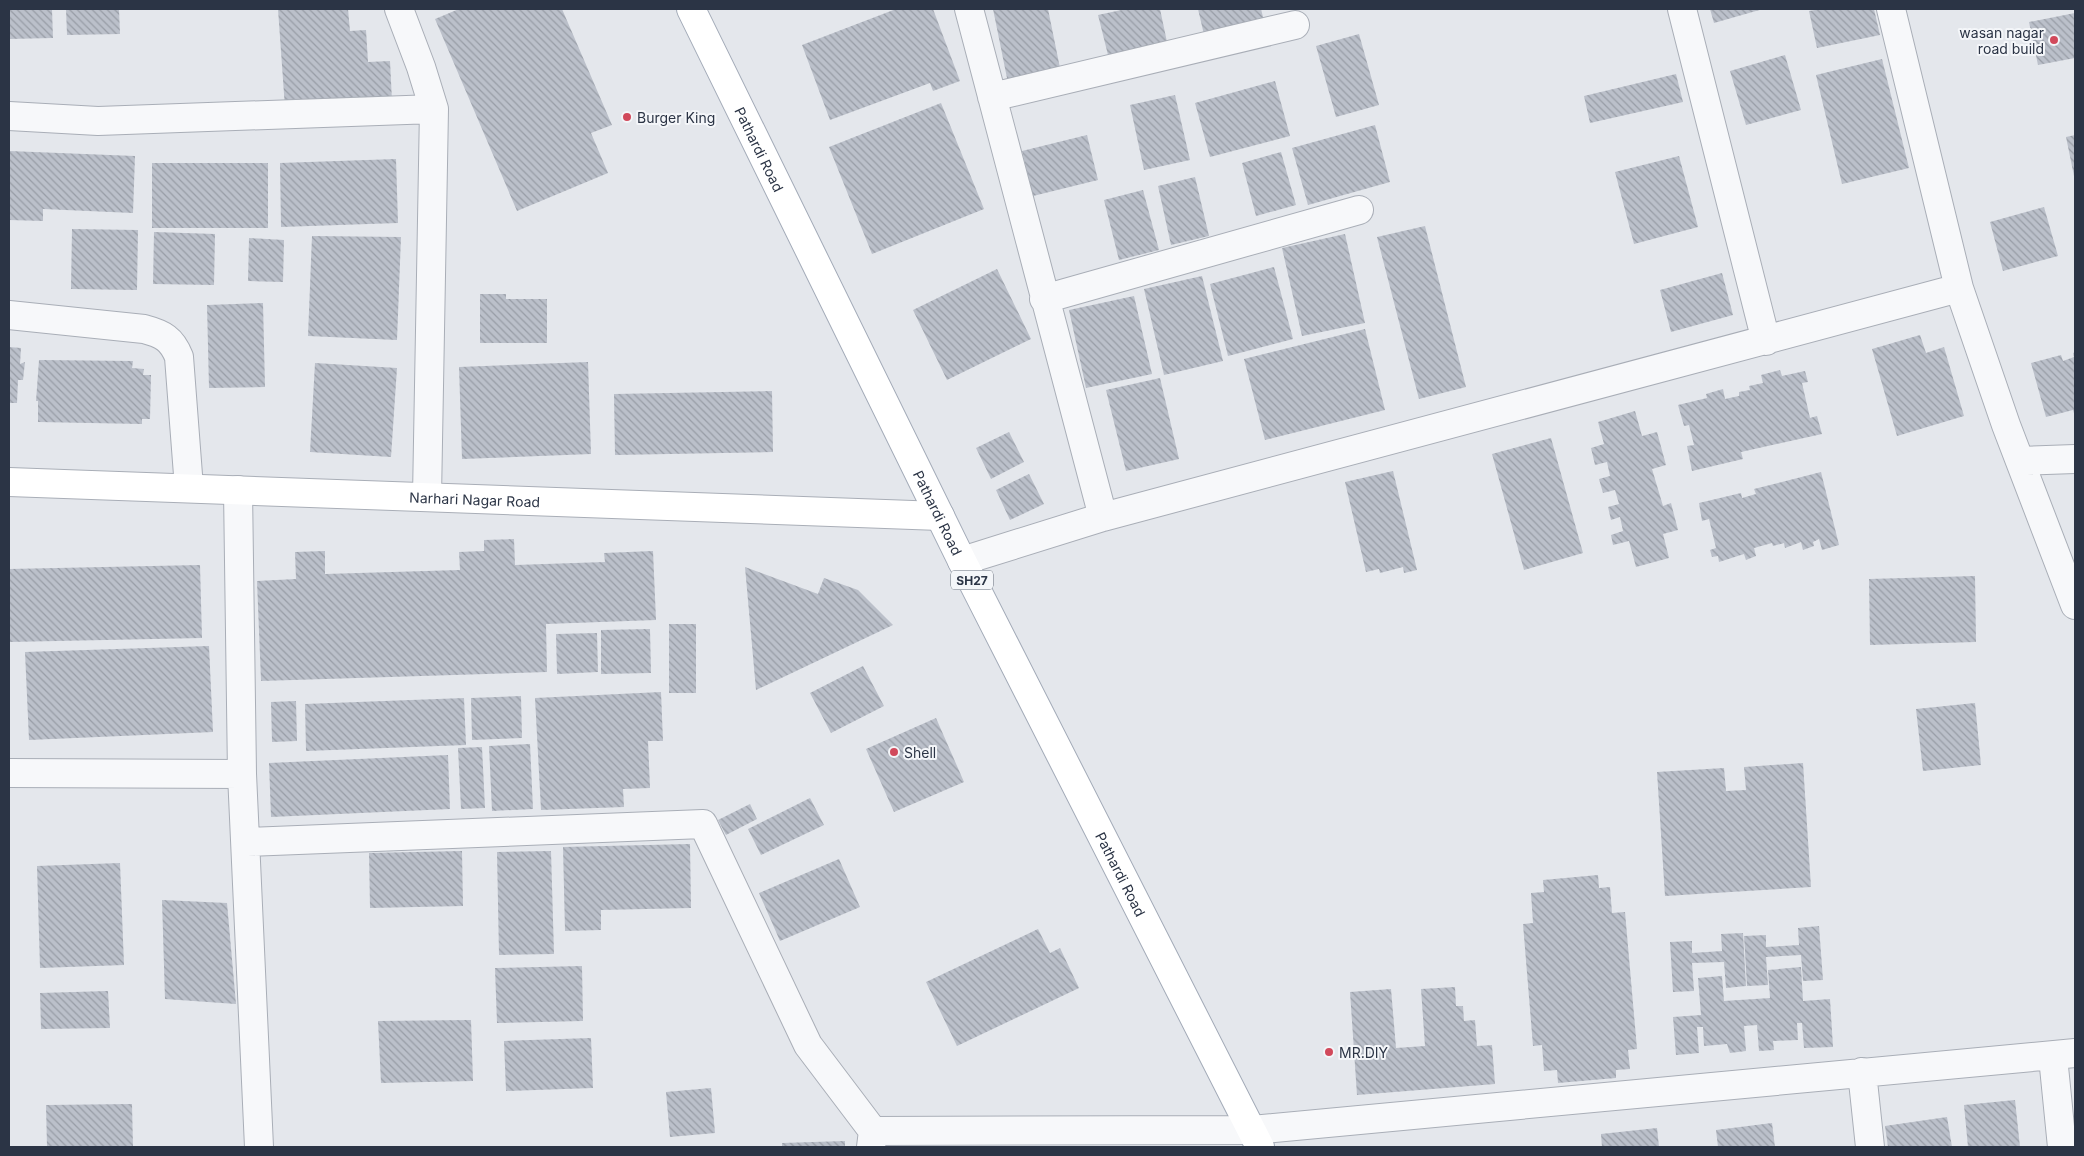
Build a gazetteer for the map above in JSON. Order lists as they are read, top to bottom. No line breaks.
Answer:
{"streets":{"main road":["Pathardi Road","Narhari Nagar Road","SH27"]},"crossings":[["Pathardi Road","Narhari Nagar Road"]],"places":["wasan nagar road build","Burger King","Shell","MR.DIY"]}
